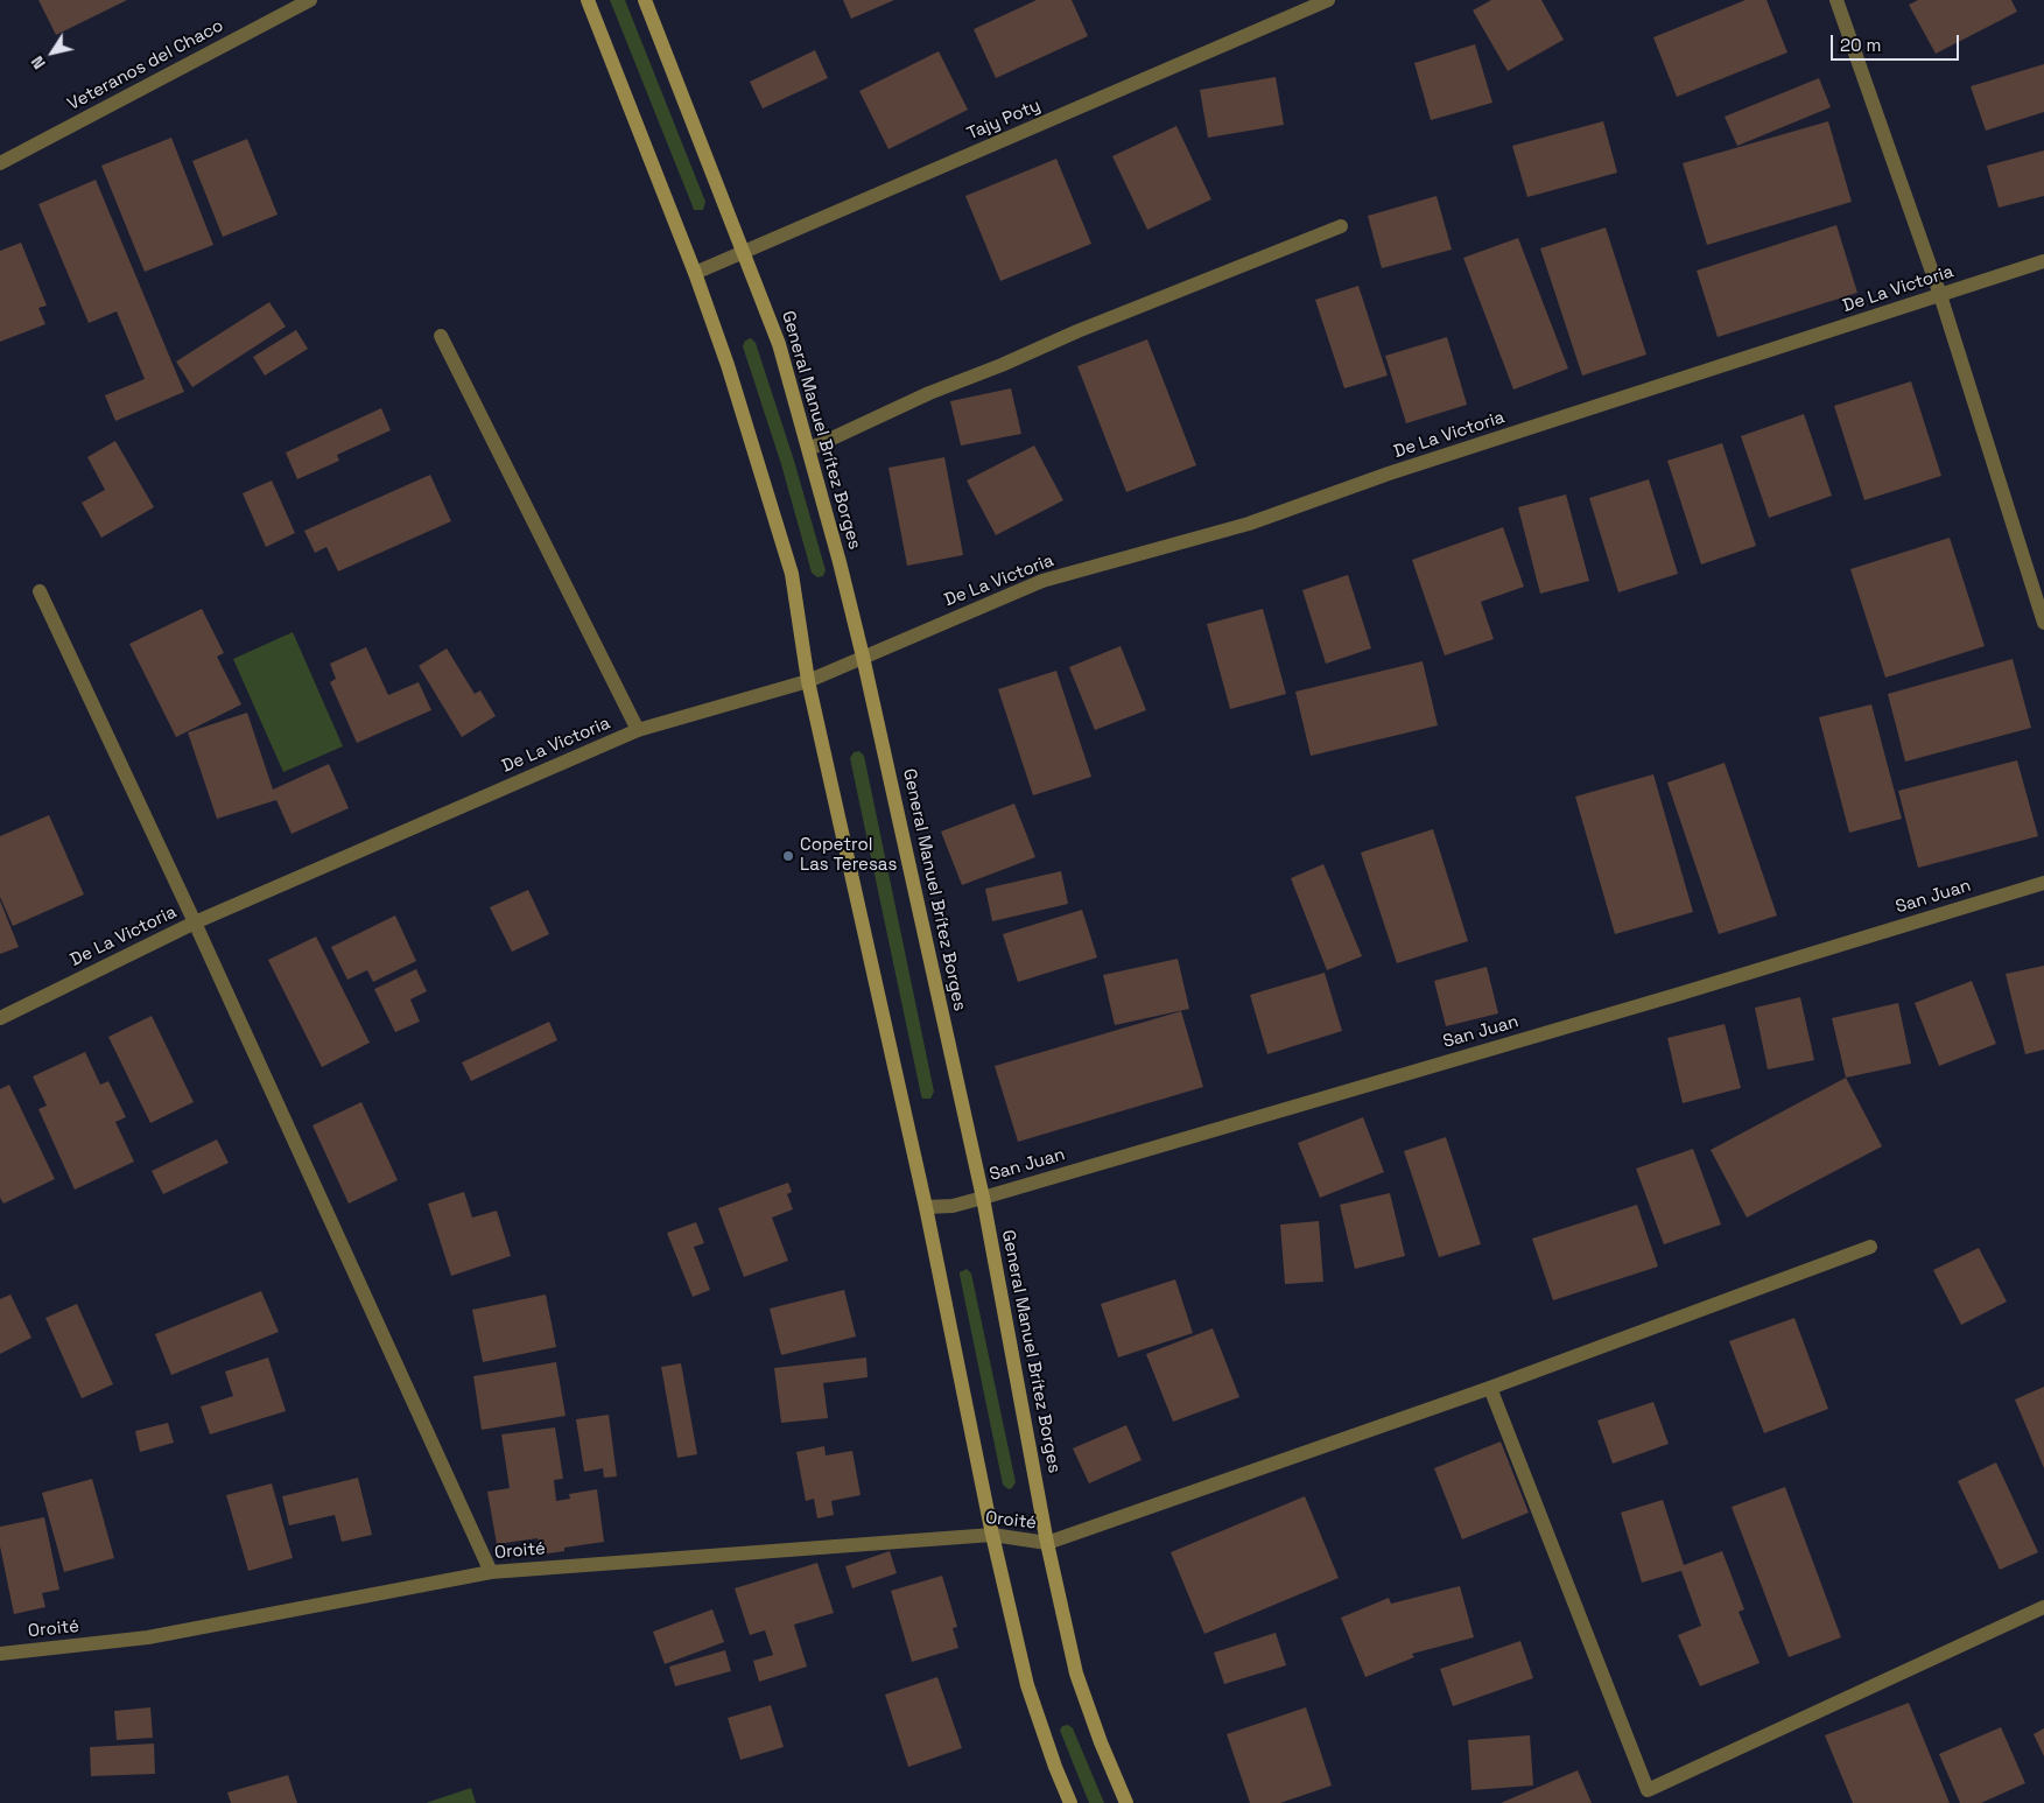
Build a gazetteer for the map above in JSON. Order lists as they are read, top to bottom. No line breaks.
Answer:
{"streets":{"main road":["General Manuel Brítez Borges"],"street":["Veteranos del Chaco","Tajy Poty","De La Victoria","San Juan","Oroité"]},"crossings":[["Tajy Poty","General Manuel Brítez Borges"],["De La Victoria","General Manuel Brítez Borges"],["General Manuel Brítez Borges","San Juan"],["General Manuel Brítez Borges","Oroité"]],"places":["Copetrol Las Teresas"],"scale_bar":"20 m","north":"bottom left"}
